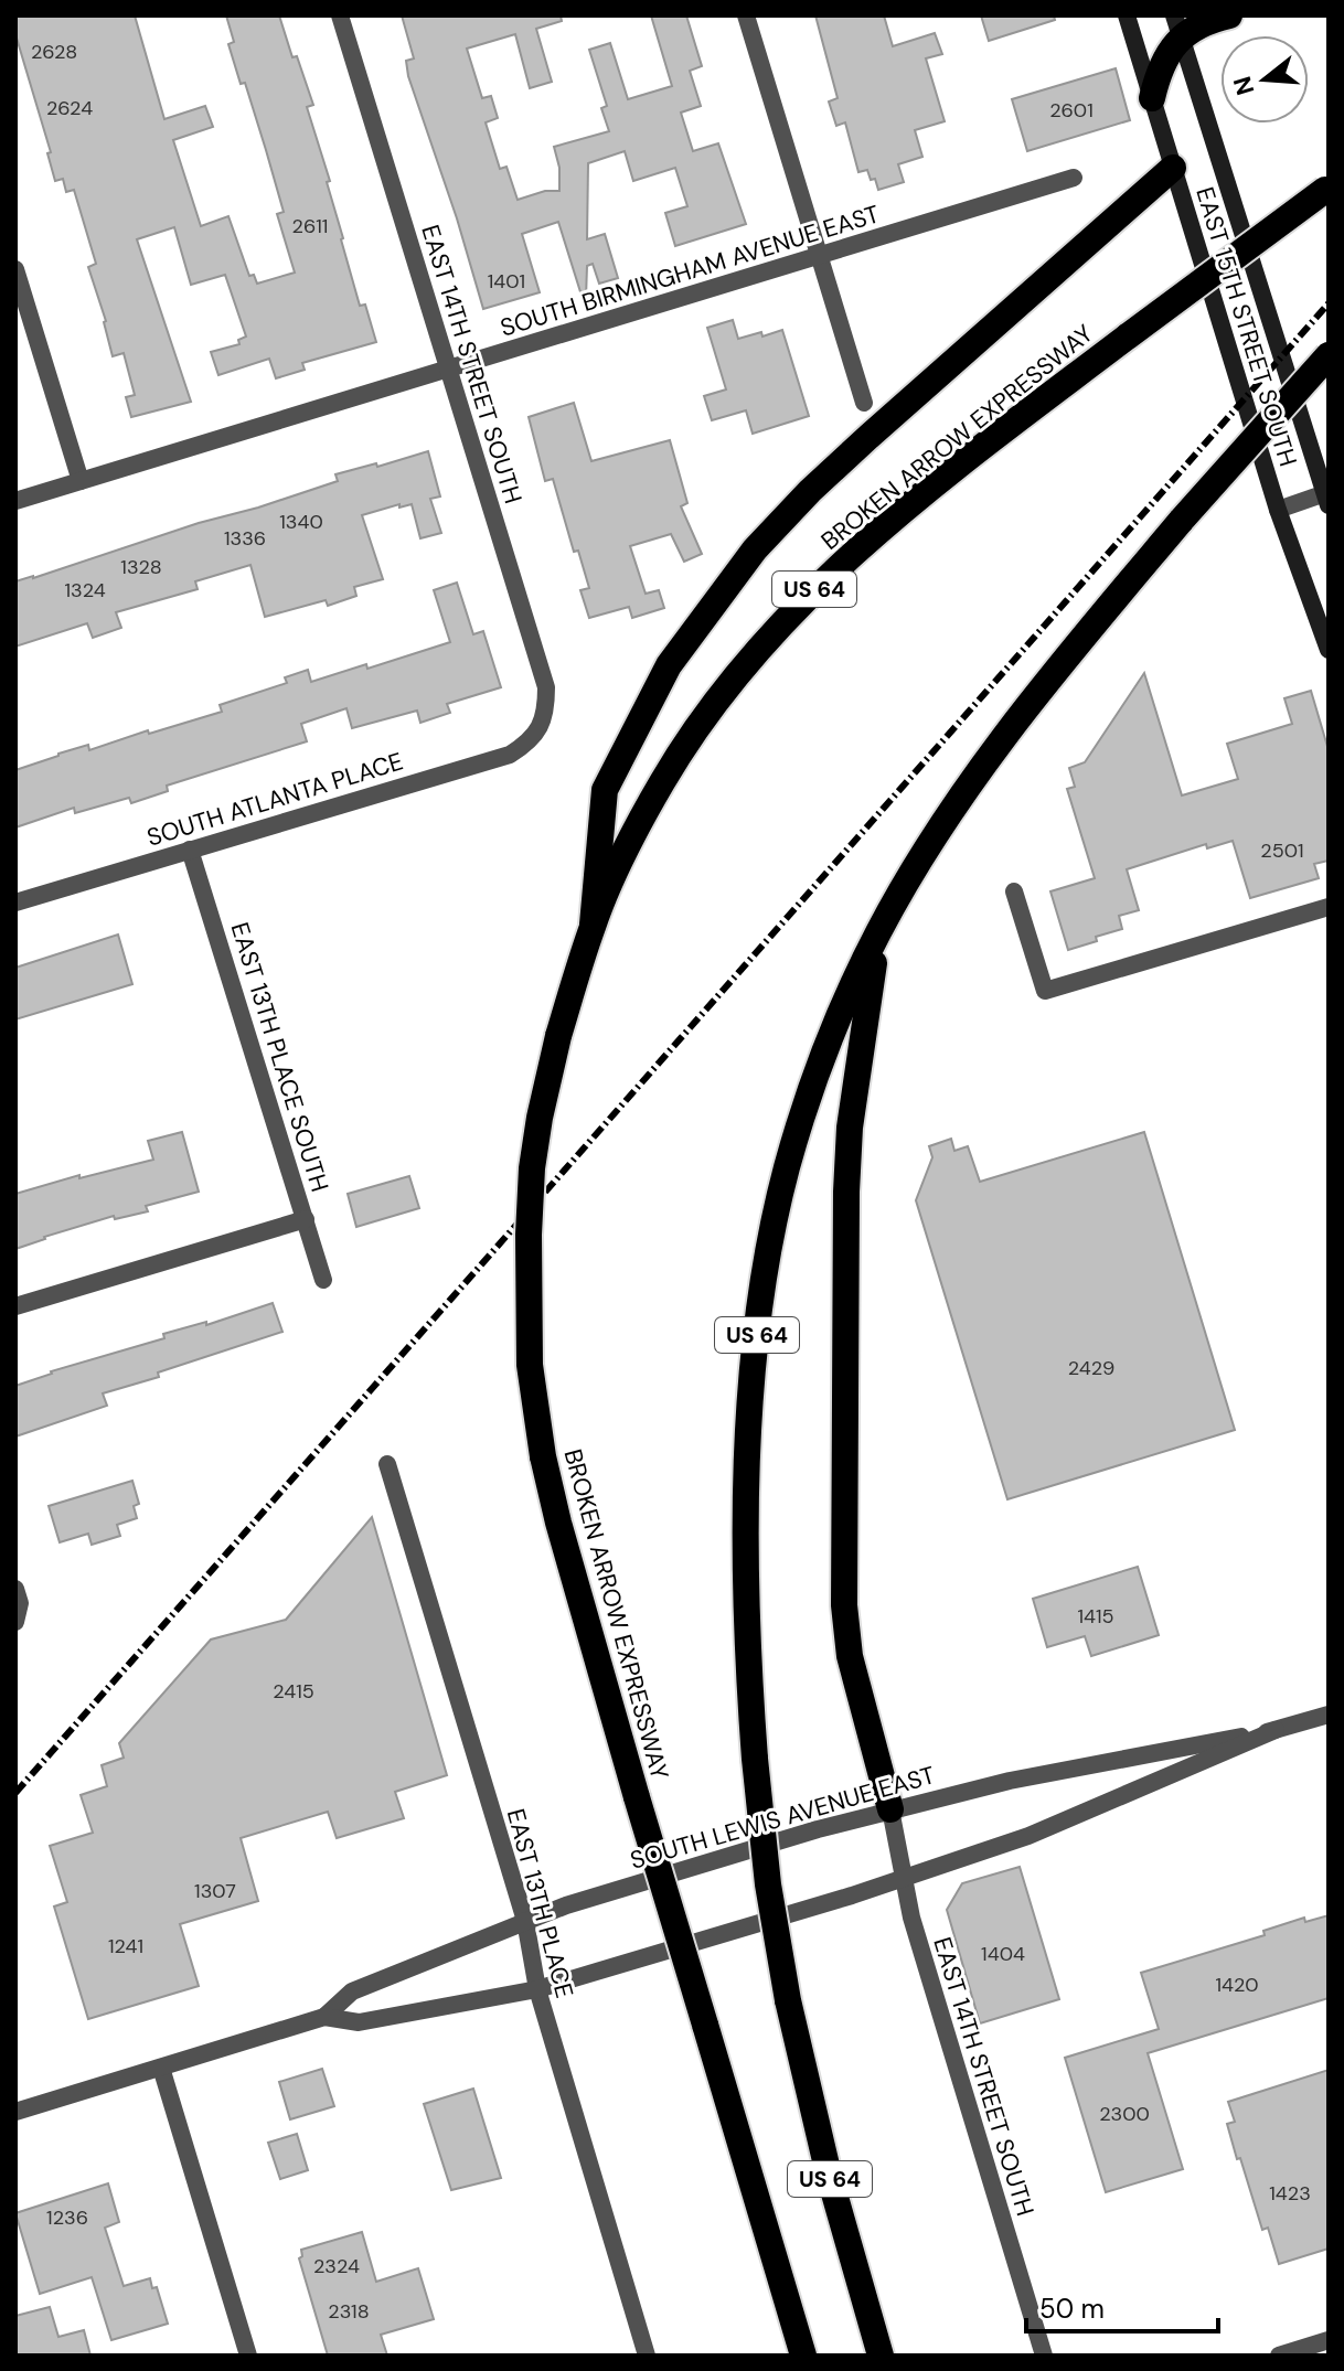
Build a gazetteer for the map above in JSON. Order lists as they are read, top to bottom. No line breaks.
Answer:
{"streets":{"highway":["BROKEN ARROW EXPRESSWAY","US 64"],"main road":["EAST 15TH STREET SOUTH"],"street":["SOUTH BIRMINGHAM AVENUE EAST","EAST 14TH STREET SOUTH","SOUTH ATLANTA PLACE","EAST 13TH PLACE SOUTH","SOUTH LEWIS AVENUE EAST","EAST 13TH PLACE"]},"crossings":[["SOUTH BIRMINGHAM AVENUE EAST","EAST 14TH STREET SOUTH"],["EAST 14TH STREET SOUTH","SOUTH ATLANTA PLACE"],["EAST 14TH STREET SOUTH","SOUTH LEWIS AVENUE EAST"],["SOUTH ATLANTA PLACE","EAST 13TH PLACE SOUTH"],["SOUTH LEWIS AVENUE EAST","EAST 13TH PLACE"]],"house_numbers":["2628","2624","2601","2611","1401","1340","1336","1328","1324","2501","2429","1415","2415","1307","1241","1404","1420","2300","1423","1236","2324","2318"],"scale_bar":"50 m","north":"left"}
